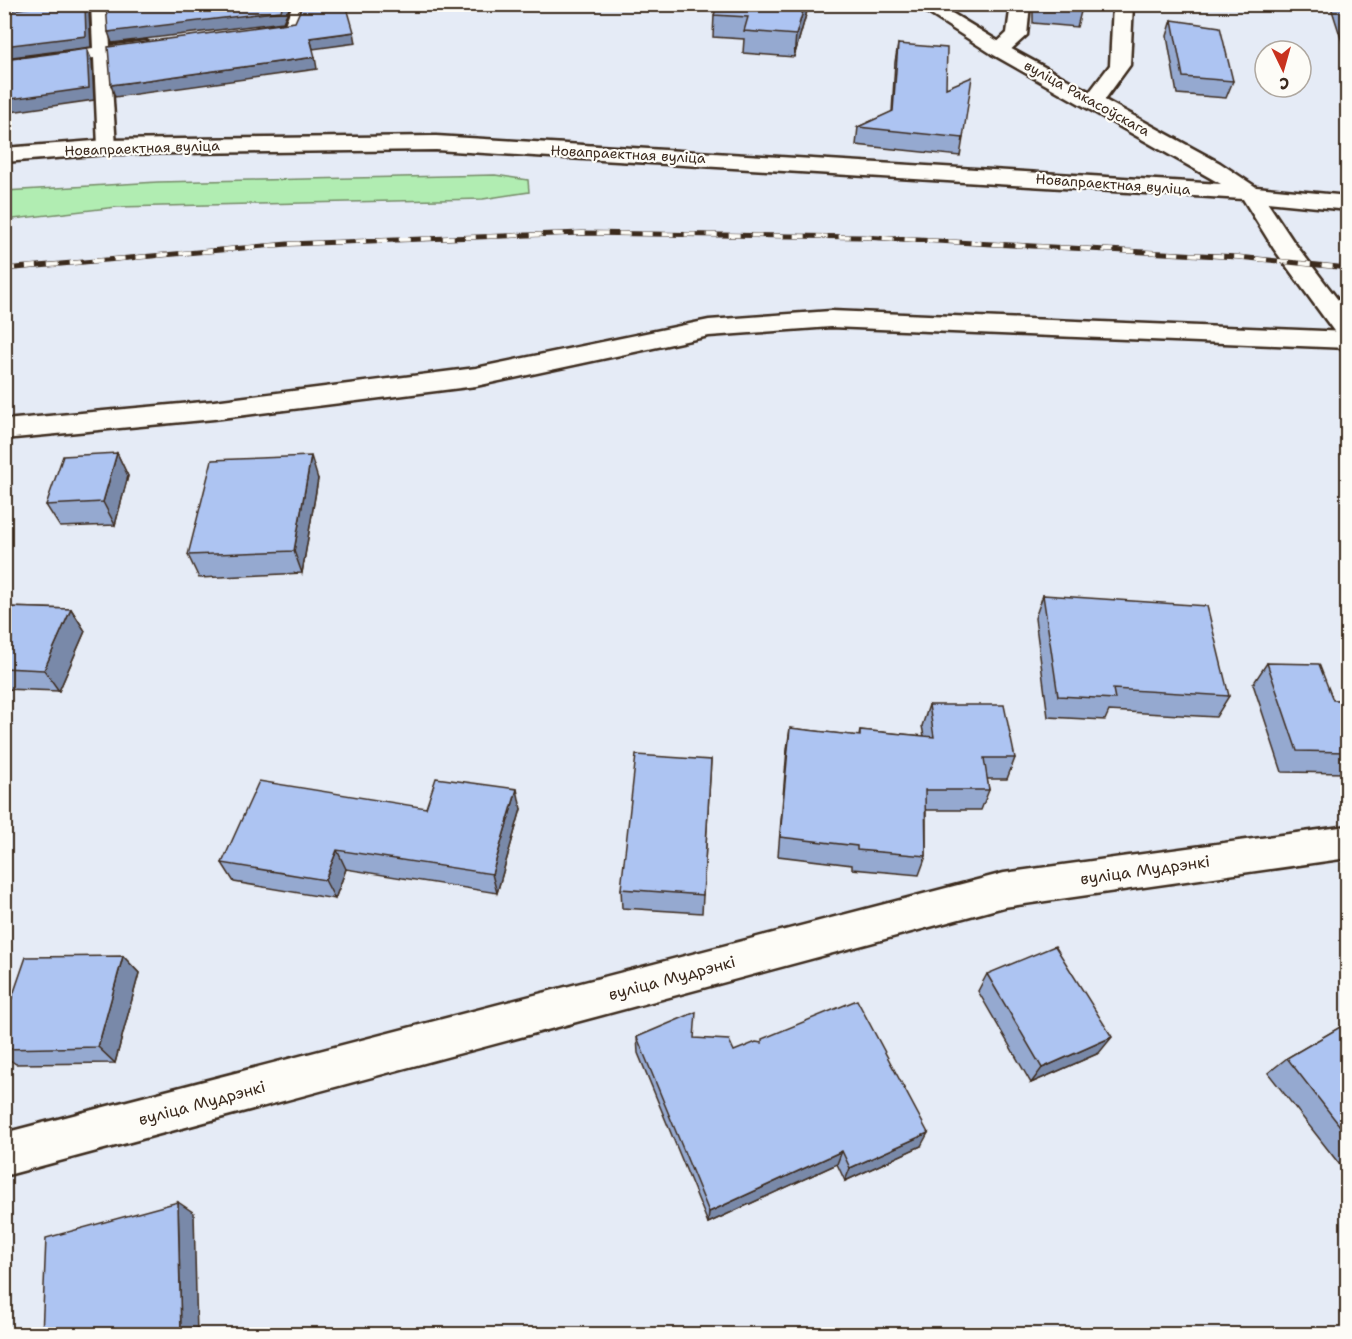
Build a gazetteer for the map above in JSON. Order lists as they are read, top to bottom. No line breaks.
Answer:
{"streets":{"street":["вуліца Ракасоўскага","Новапраектная вуліца","вуліца Мудрэнкі"]},"crossings":[["вуліца Ракасоўскага","Новапраектная вуліца"]],"north":"bottom"}
